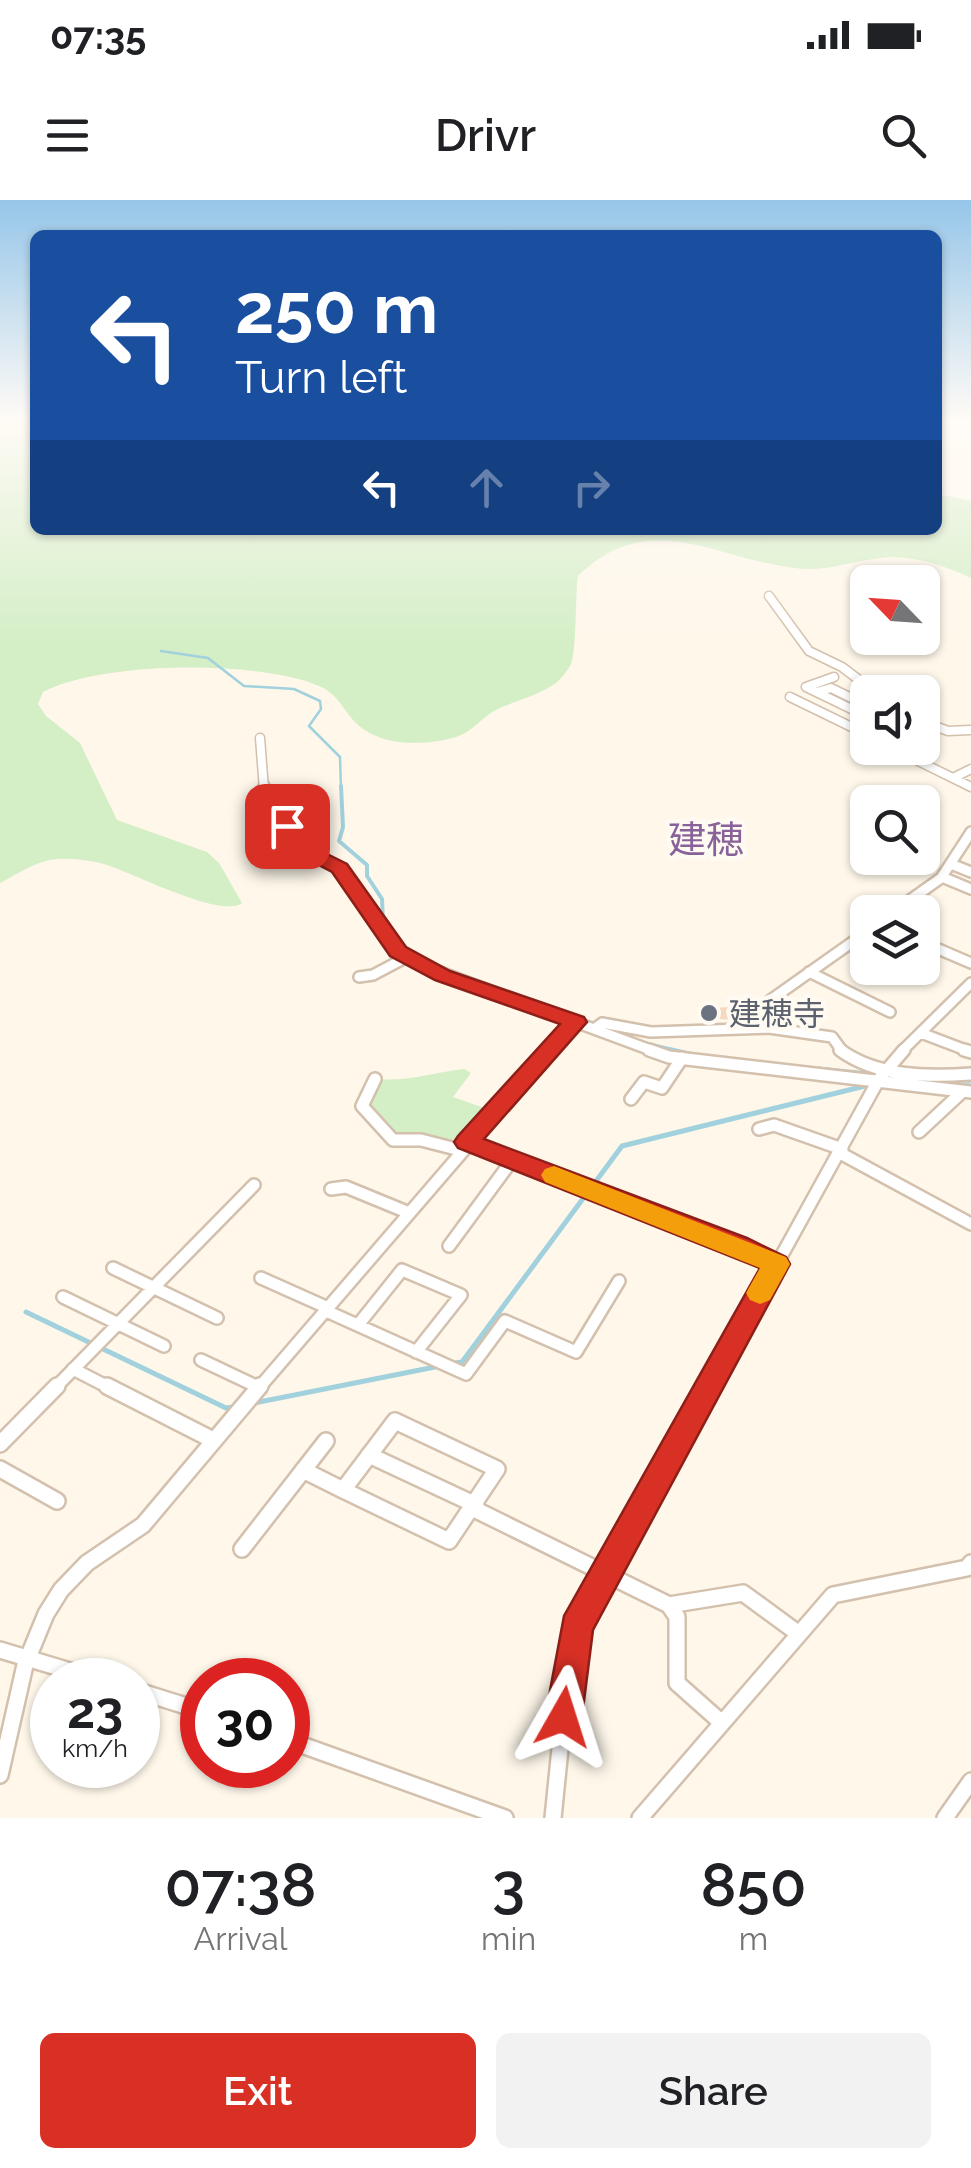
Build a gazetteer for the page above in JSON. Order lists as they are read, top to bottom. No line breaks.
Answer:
{"districts":["建穂"],"places":["建穂寺"],"north":"top left","page":{"status":"07:35","header":"Drivr","turn":["250 m","Turn left"],"speed":"23 km/h","limit":"30","eta":["07:38","Arrival","3","min","850","m"],"buttons":["Exit","Share"]}}
